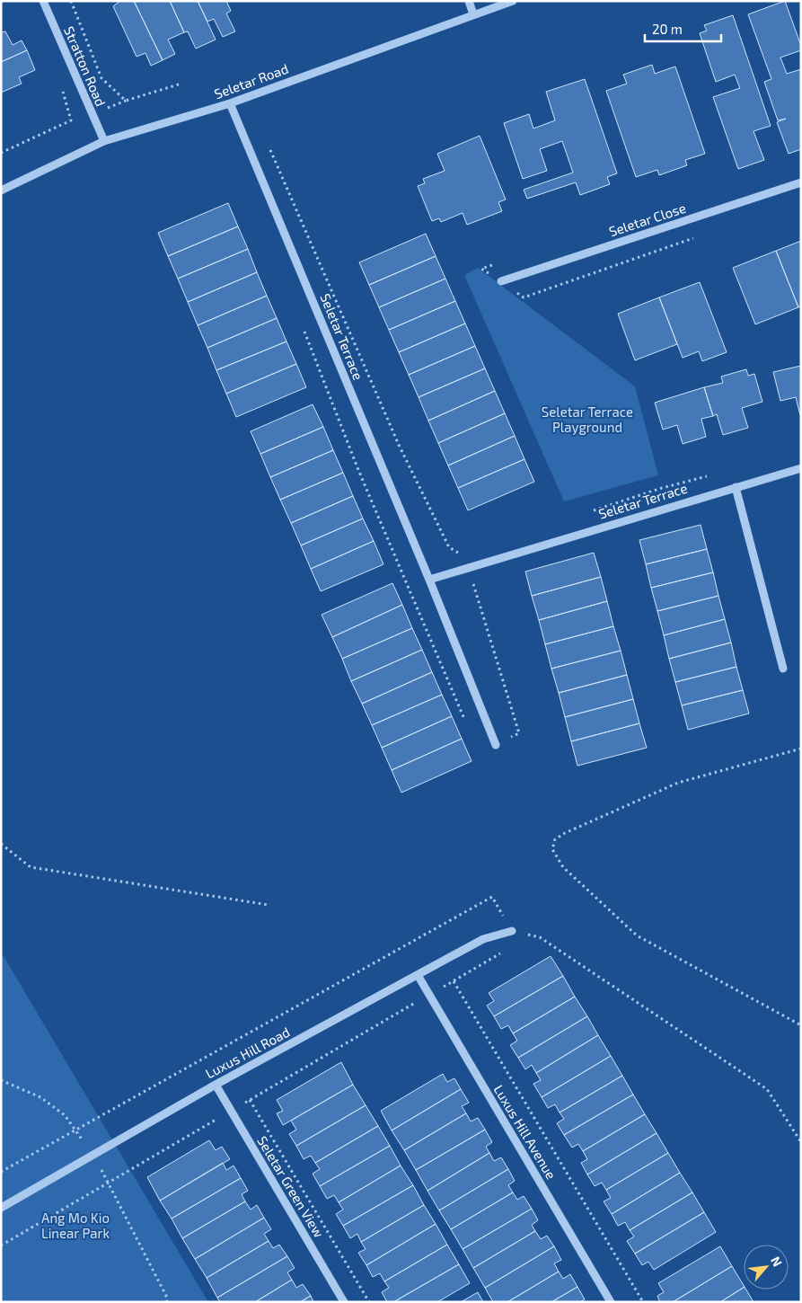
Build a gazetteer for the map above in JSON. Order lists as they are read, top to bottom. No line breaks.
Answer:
{"streets":{"street":["Stratton Road","Seletar Road","Seletar Close","Seletar Terrace","Luxus Hill Road","Luxus Hill Avenue","Seletar Green View"]},"crossings":[["Stratton Road","Seletar Road"],["Seletar Road","Seletar Terrace"],["Luxus Hill Road","Luxus Hill Avenue"],["Luxus Hill Road","Seletar Green View"]],"parks":["Seletar Terrace Playground","Ang Mo Kio Linear Park"],"scale_bar":"20 m","north":"top right"}
